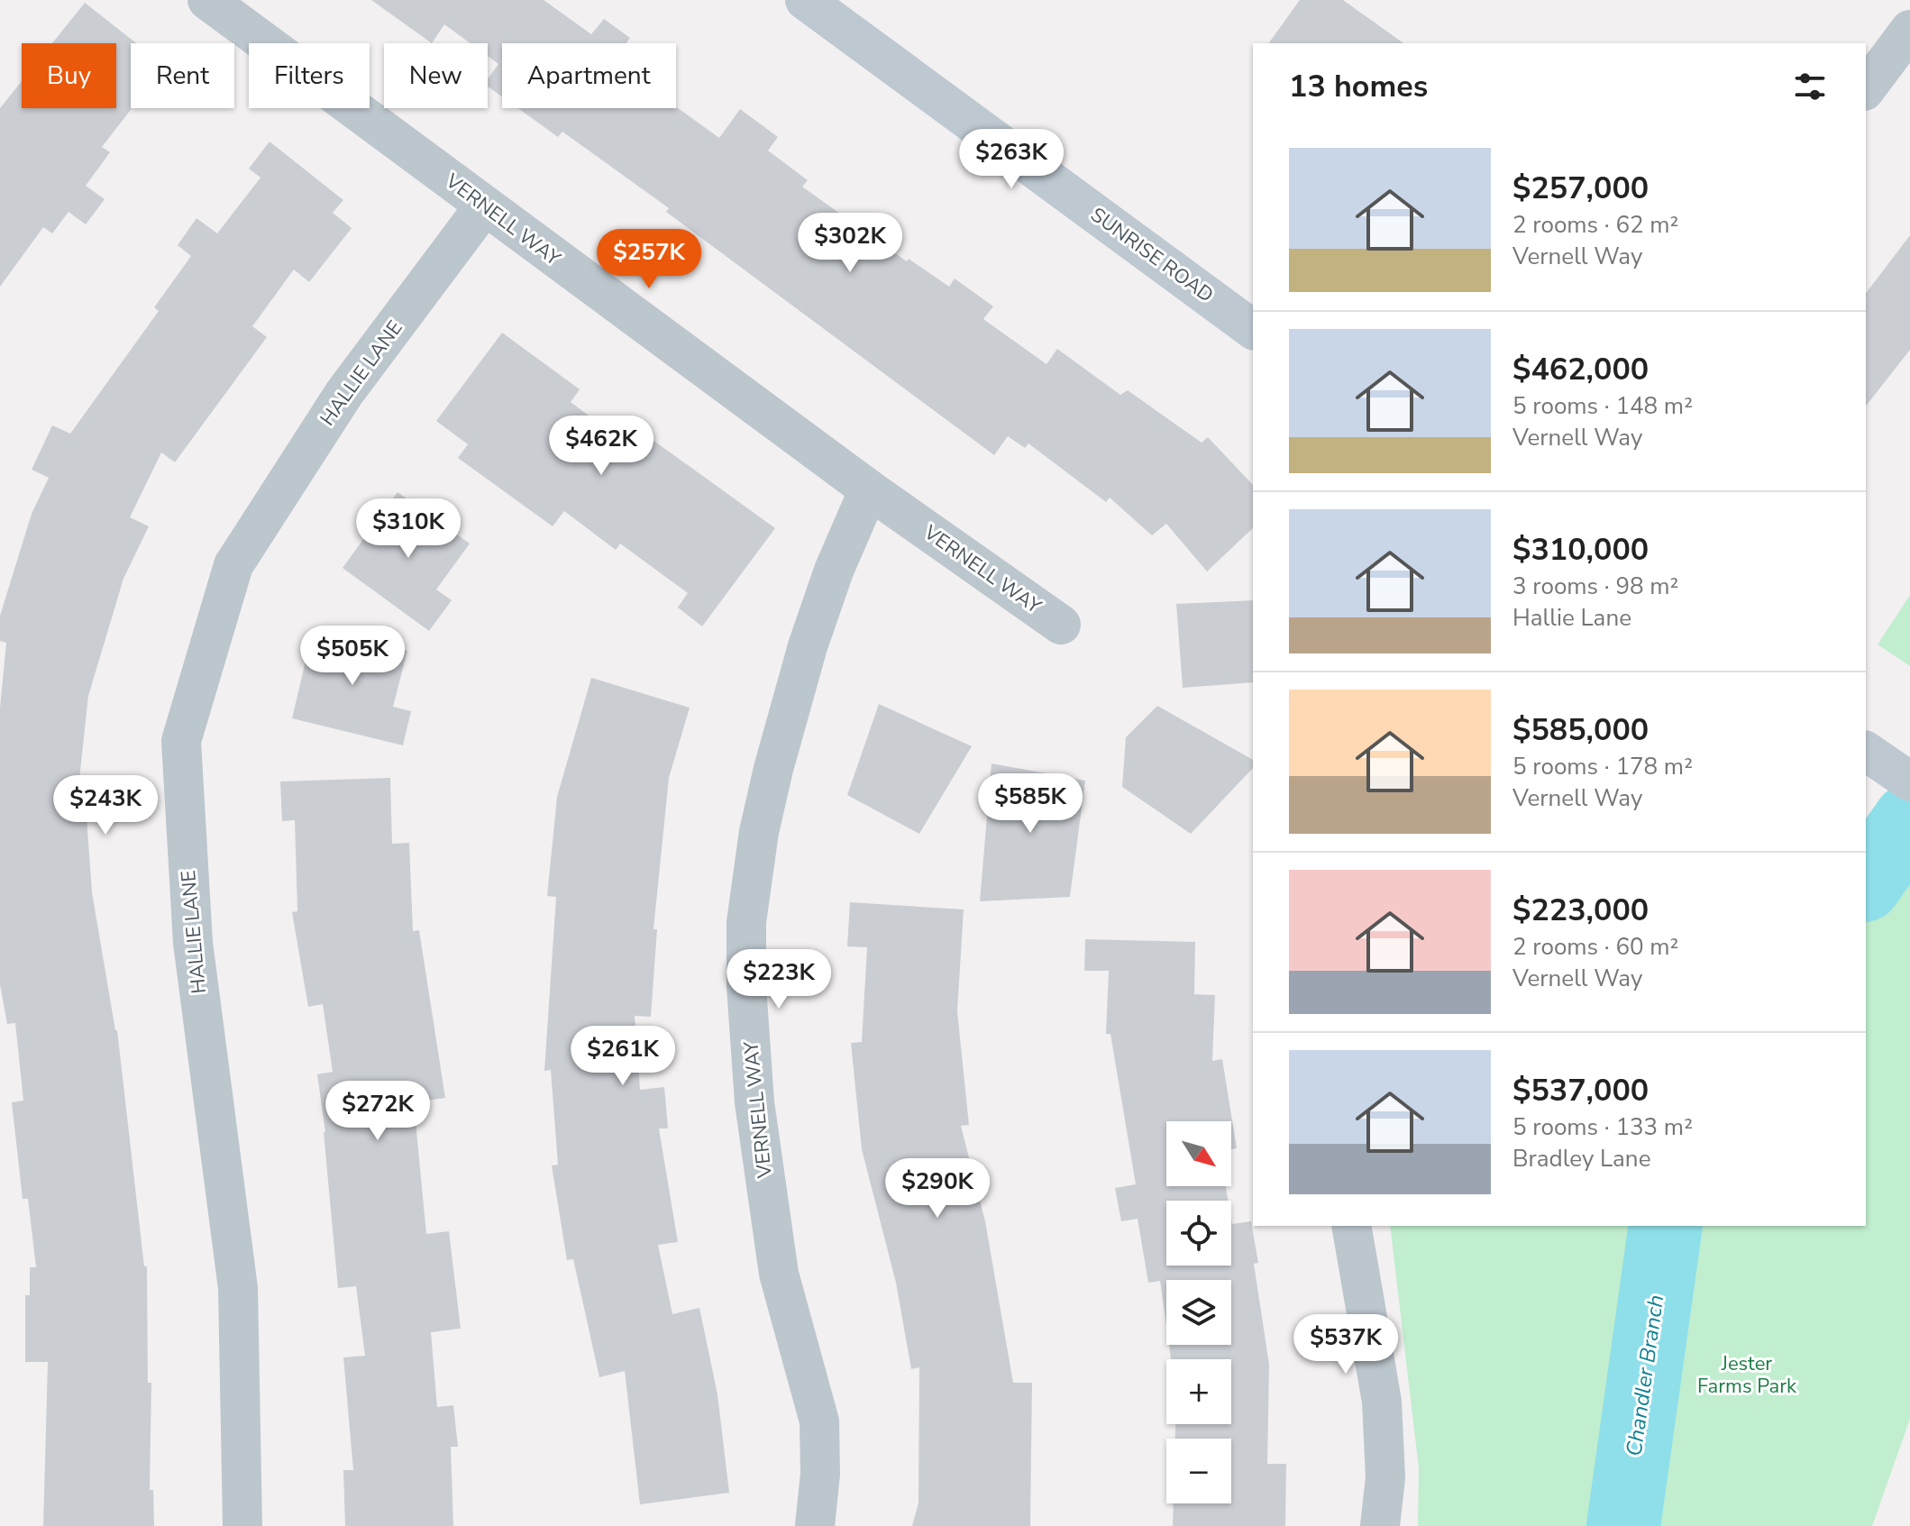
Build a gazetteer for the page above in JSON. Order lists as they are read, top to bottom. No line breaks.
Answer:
{"streets":{"main road":["SUNRISE ROAD"],"street":["VERNELL WAY","HALLIE LANE"]},"crossings":[["VERNELL WAY","HALLIE LANE"]],"water":["Chandler Branch"],"parks":["Jester Farms Park"],"north":"bottom right","page":{"chip":["Buy","Rent","Filters","New","Apartment"],"heading":"13 homes","price":["$263K","$302K","$257K","$462K","$310K","$505K","$585K","$243K","$223K","$261K","$272K","$290K","$537K"],"list":[{"name":"$257,000","note":"2 rooms · 62 m² · Vernell Way"},{"name":"$462,000","note":"5 rooms · 148 m² · Vernell Way"},{"name":"$310,000","note":"3 rooms · 98 m² · Hallie Lane"},{"name":"$585,000","note":"5 rooms · 178 m² · Vernell Way"},{"name":"$223,000","note":"2 rooms · 60 m² · Vernell Way"},{"name":"$537,000","note":"5 rooms · 133 m² · Bradley Lane"}],"map_buttons":["+","−"]}}
